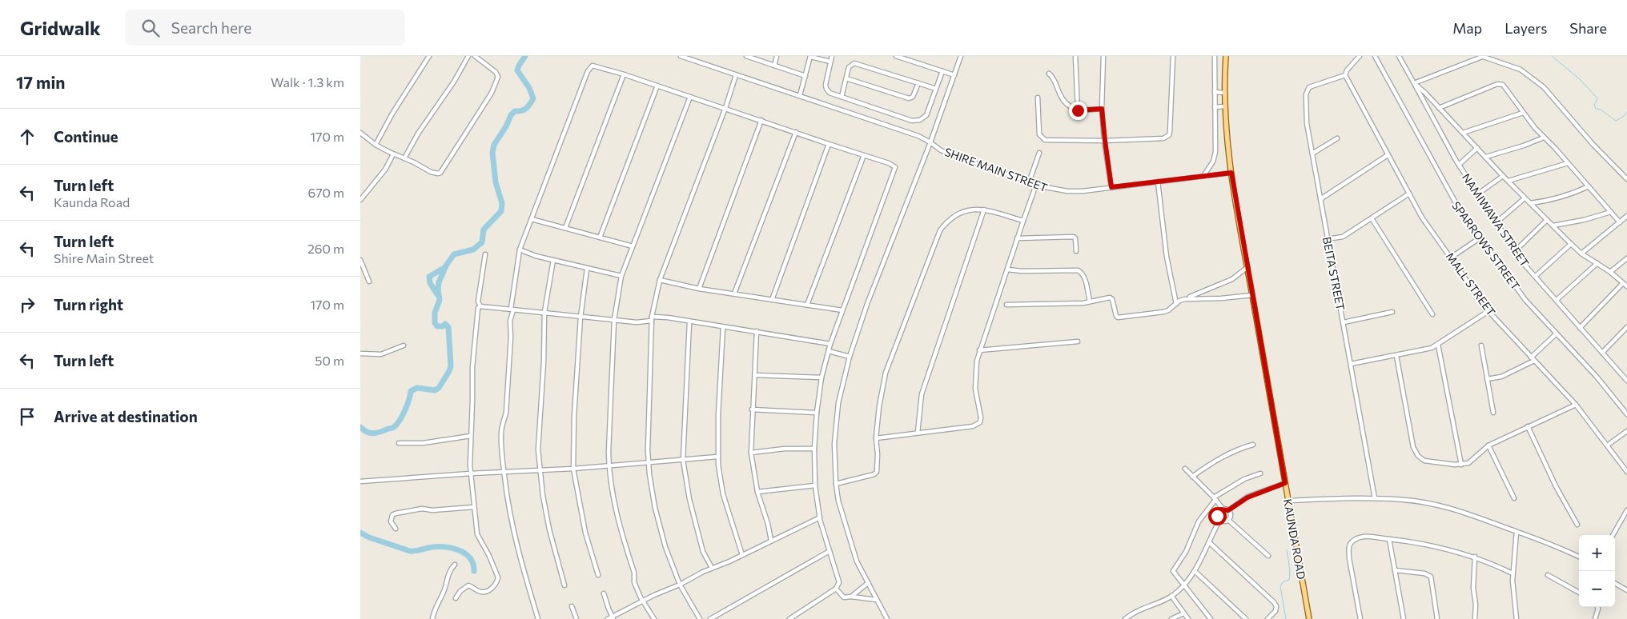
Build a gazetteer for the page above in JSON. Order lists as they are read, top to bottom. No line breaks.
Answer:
{"streets":{"main road":["KAUNDA ROAD"],"street":["SHIRE MAIN STREET","NAMIWAWA STREET","SPARROWS STREET","BEITA STREET","MALL STREET"]},"crossings":[["SHIRE MAIN STREET","KAUNDA ROAD"],["BEITA STREET","MALL STREET"]],"page":{"header":"Gridwalk","search":"Search here","nav":["Map","Layers","Share"],"heading":["17 min","Walk · 1.3 km"],"list":[["Continue","170 m"],["Turn left","Kaunda Road","670 m"],["Turn left","Shire Main Street","260 m"],["Turn right","170 m"],["Turn left","50 m"],"Arrive at destination"],"map_buttons":["+","−"]}}
